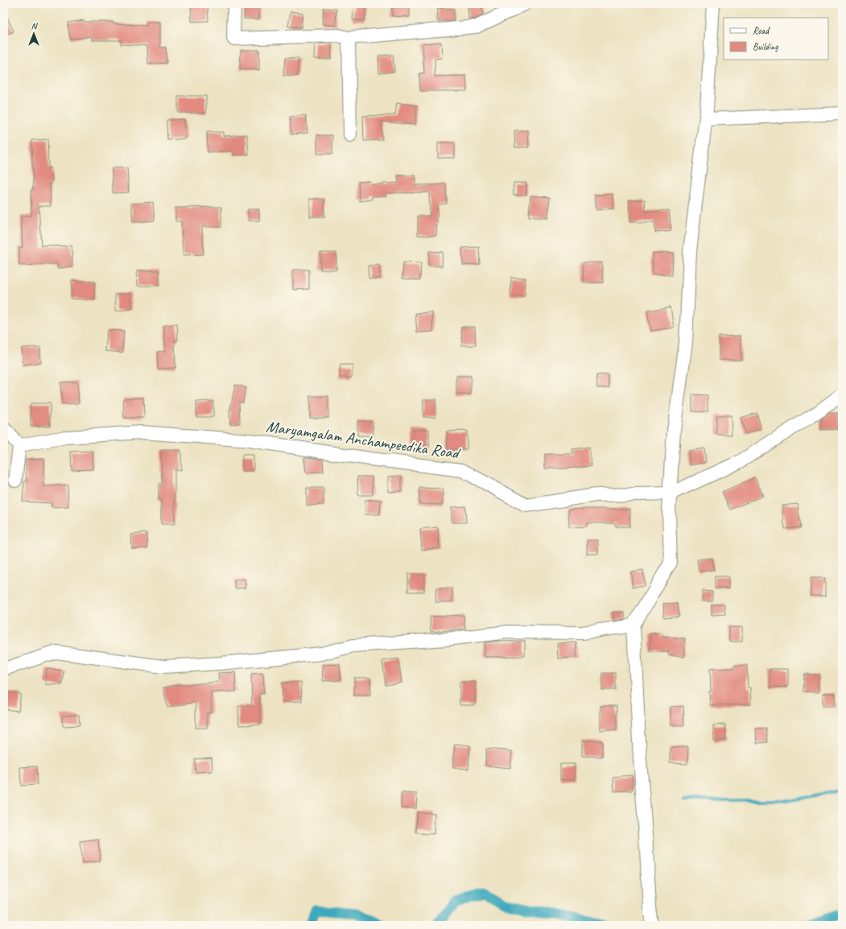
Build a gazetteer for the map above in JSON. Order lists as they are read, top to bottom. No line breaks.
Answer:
{"streets":{"street":["Maryamgalam Anchampeedika Road"]},"legend":["Road","Building"],"north":"top"}
